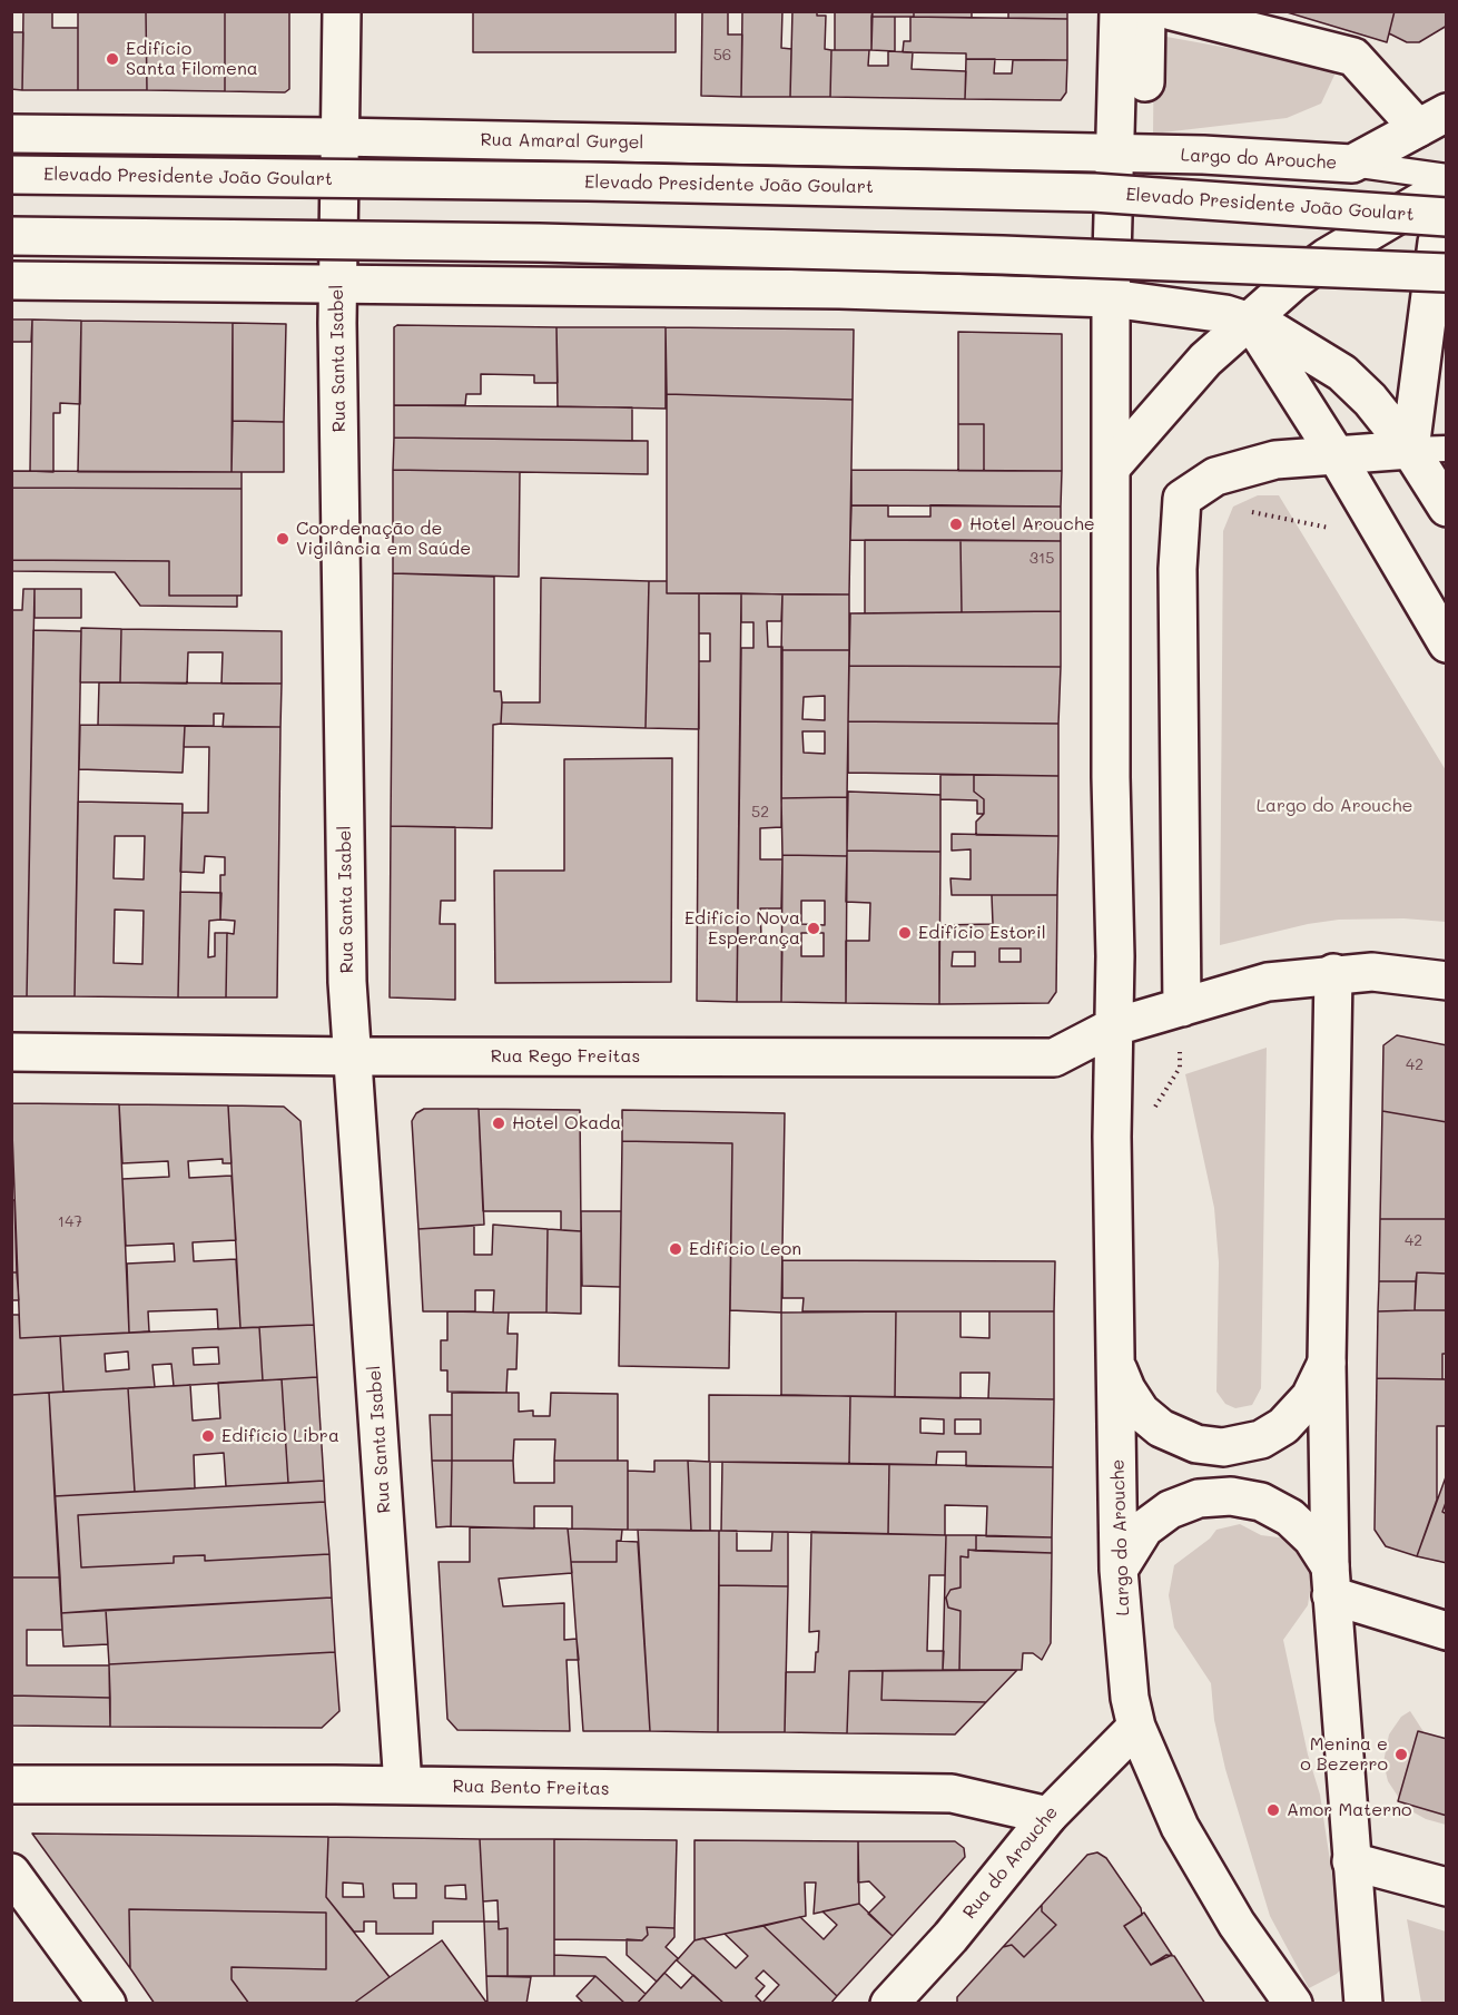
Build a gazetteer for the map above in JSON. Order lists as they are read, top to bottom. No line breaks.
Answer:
{"streets":{"main road":["Rua Amaral Gurgel","Largo do Arouche","Elevado Presidente João Goulart","Rua Santa Isabel","Rua Rego Freitas","Rua Bento Freitas","Rua do Arouche"]},"crossings":[["Rua Amaral Gurgel","Largo do Arouche"],["Rua Amaral Gurgel","Rua Santa Isabel"],["Largo do Arouche","Rua Rego Freitas"],["Largo do Arouche","Rua do Arouche"],["Rua Santa Isabel","Rua Rego Freitas"],["Rua Santa Isabel","Rua Bento Freitas"],["Rua Bento Freitas","Rua do Arouche"]],"parks":["Largo do Arouche"],"places":["Edifício Santa Filomena","Hotel Arouche","Coordenação de Vigilância em Saúde","Edifício Nova Esperança","Edifício Estoril","Hotel Okada","Edifício Leon","Edifício Libra","Menina e o Bezerro","Amor Materno"],"house_numbers":["56","315","52","42","147","42"]}
